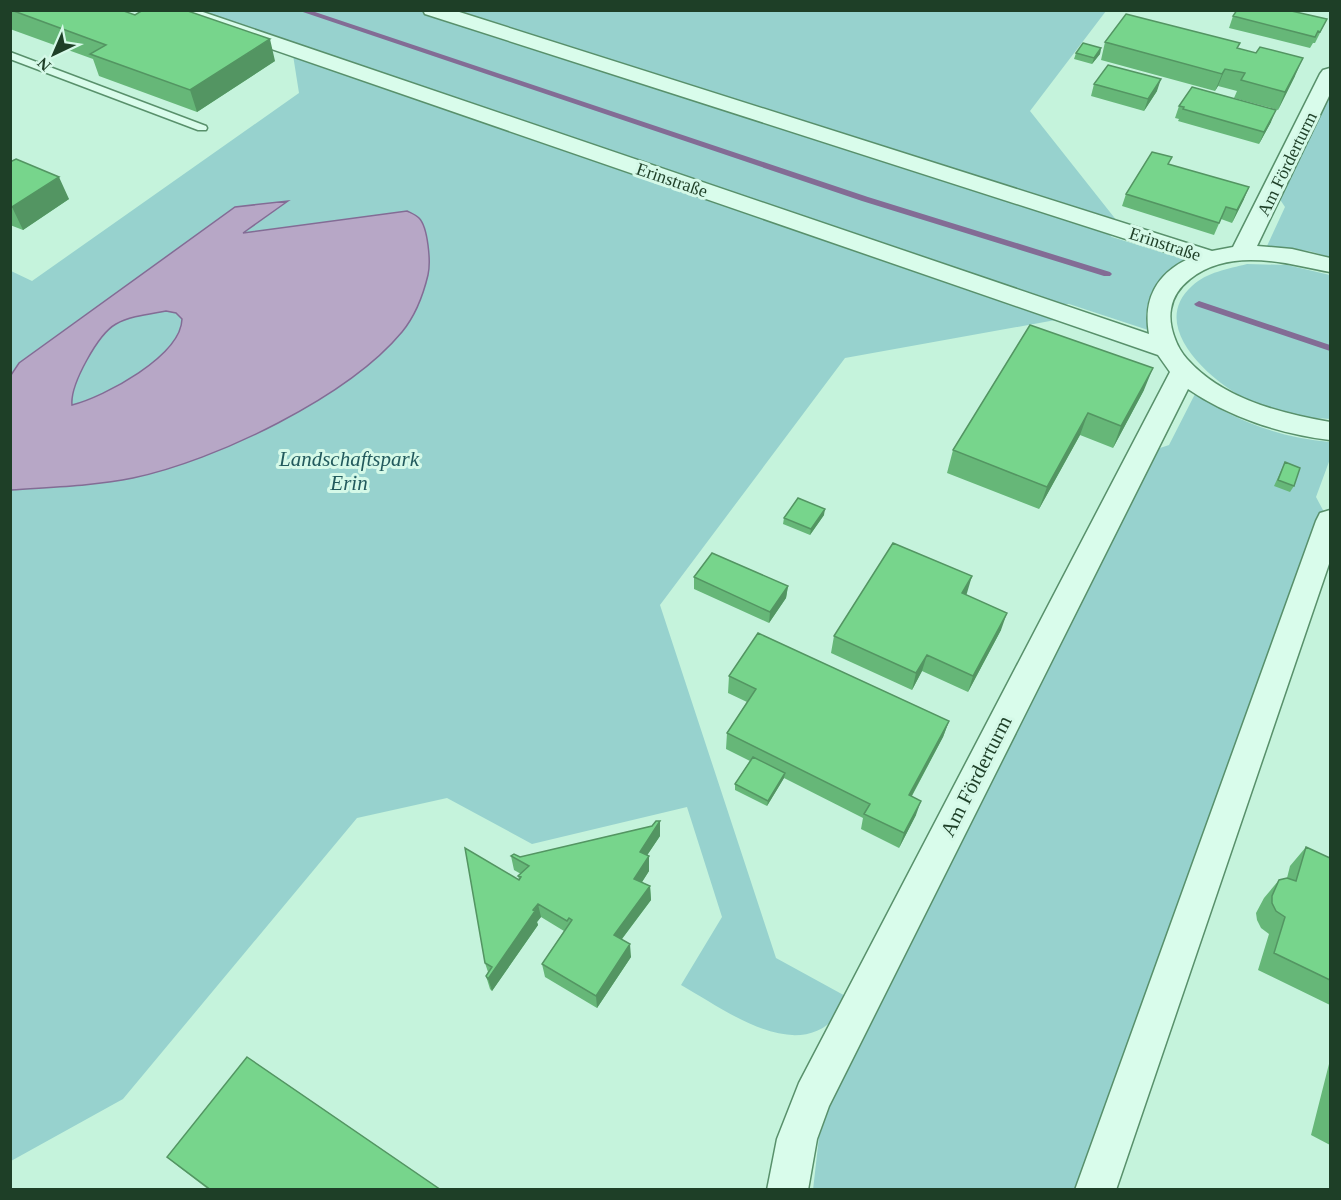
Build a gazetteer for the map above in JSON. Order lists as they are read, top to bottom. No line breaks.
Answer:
{"streets":{"street":["Am Förderturm","Erinstraße"]},"crossings":[["Am Förderturm","Erinstraße"]],"parks":["Landschaftspark Erin"],"north":"bottom left"}
